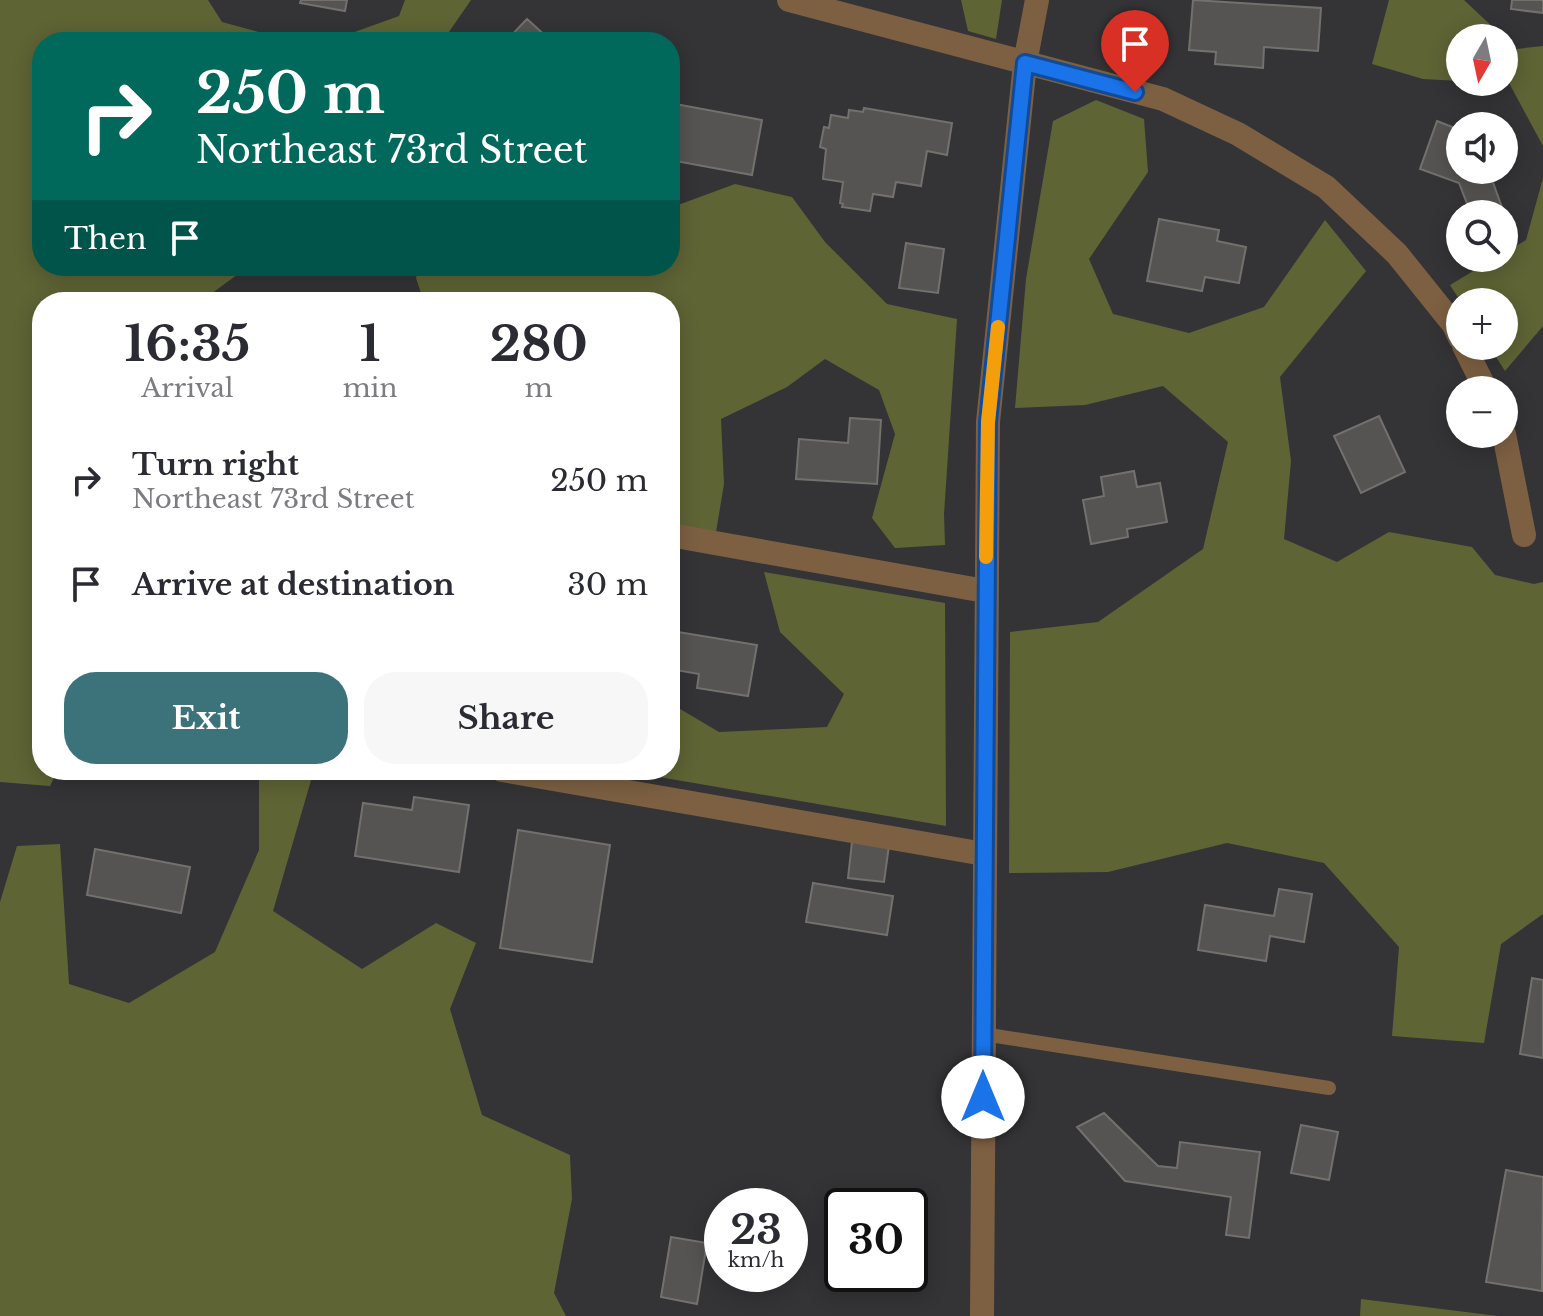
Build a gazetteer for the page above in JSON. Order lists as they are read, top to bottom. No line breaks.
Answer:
{"north":"bottom","page":{"map_buttons":["+","−"],"turn":["250 m","Northeast 73rd Street"],"then":"Then","eta":["16:35","Arrival","1","min","280","m"],"list":[{"name":"Turn right","note":"Northeast 73rd Street","value":"250 m"},{"name":"Arrive at destination","value":"30 m"}],"buttons":["Exit","Share"],"speed":"23 km/h","limit":"30"}}
